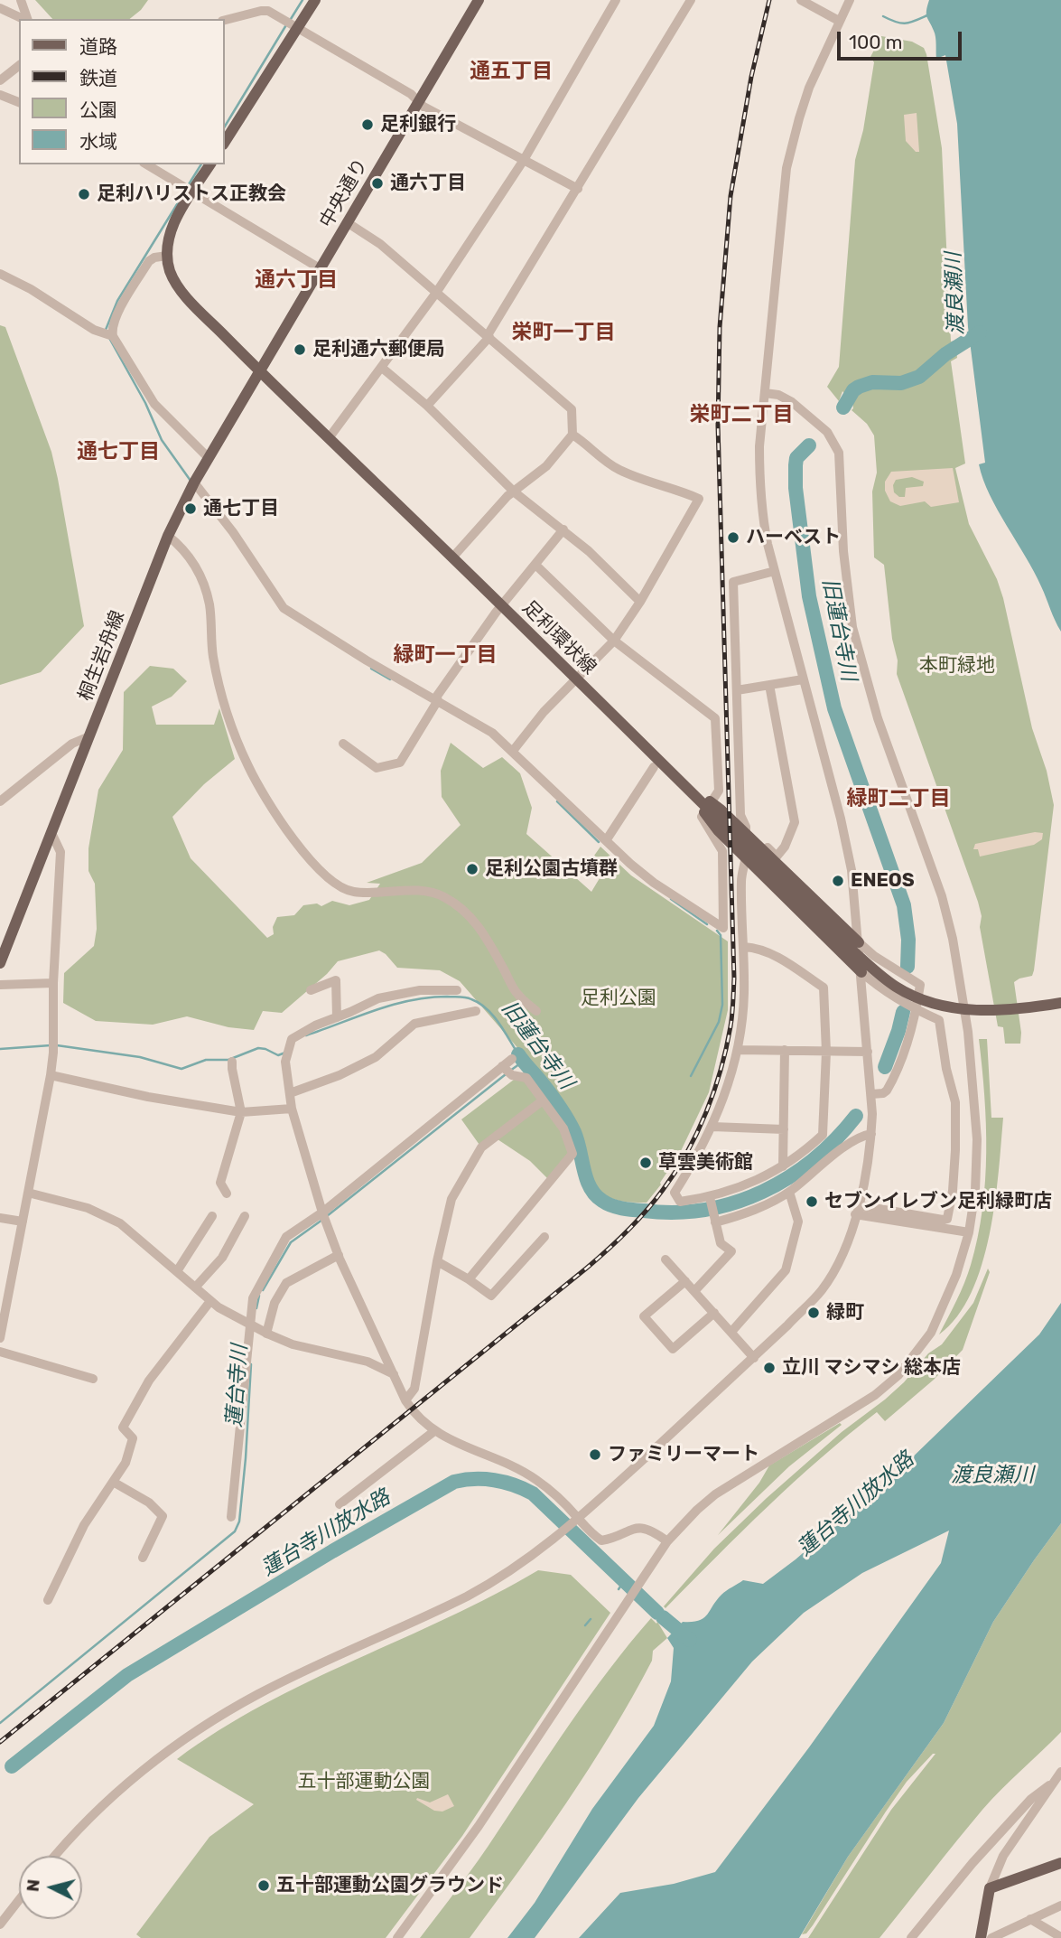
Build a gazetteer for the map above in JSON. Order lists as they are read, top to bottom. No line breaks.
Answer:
{"streets":{"main road":["中央通り","足利環状線","桐生岩舟線"]},"crossings":[["中央通り","足利環状線"],["中央通り","桐生岩舟線"],["足利環状線","桐生岩舟線"]],"districts":["通五丁目","通六丁目","栄町一丁目","栄町二丁目","通七丁目","緑町一丁目","緑町二丁目"],"water":["渡良瀬川","旧蓮台寺川","蓮台寺川","蓮台寺川放水路"],"parks":["本町緑地","足利公園","五十部運動公園"],"places":["足利銀行","通六丁目","足利ハリストス正教会","足利通六郵便局","通七丁目","ハーベスト","足利公園古墳群","ENEOS","草雲美術館","セブンイレブン足利緑町店","緑町","立川 マシマシ 総本店","ファミリーマート","五十部運動公園グラウンド"],"legend":["道路","鉄道","公園","水域"],"scale_bar":"100 m","north":"left"}
